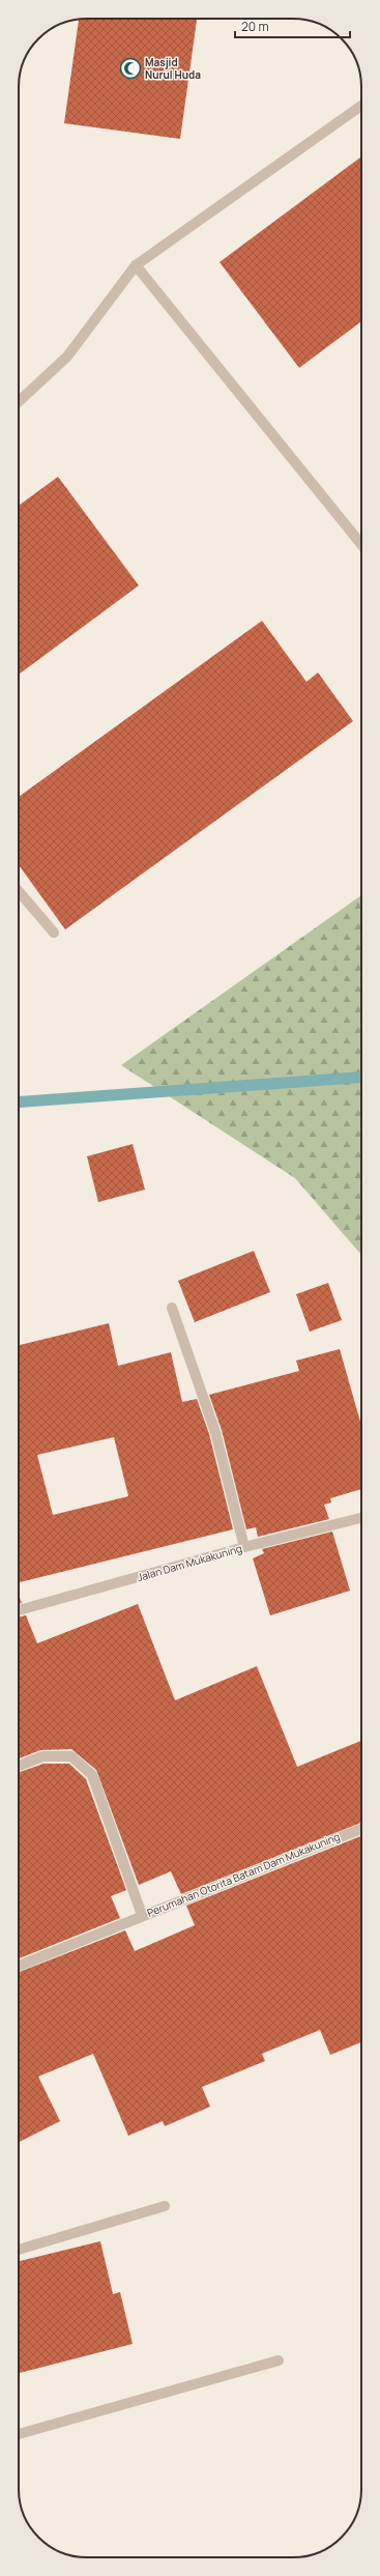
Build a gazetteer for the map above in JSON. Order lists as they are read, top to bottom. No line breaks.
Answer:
{"streets":{"street":["Jalan Dam Mukakuning","Perumahan Otorita Batam Dam Mukakuning"]},"places":{"mosque":["Masjid Nurul Huda"]},"scale_bar":"20 m"}
